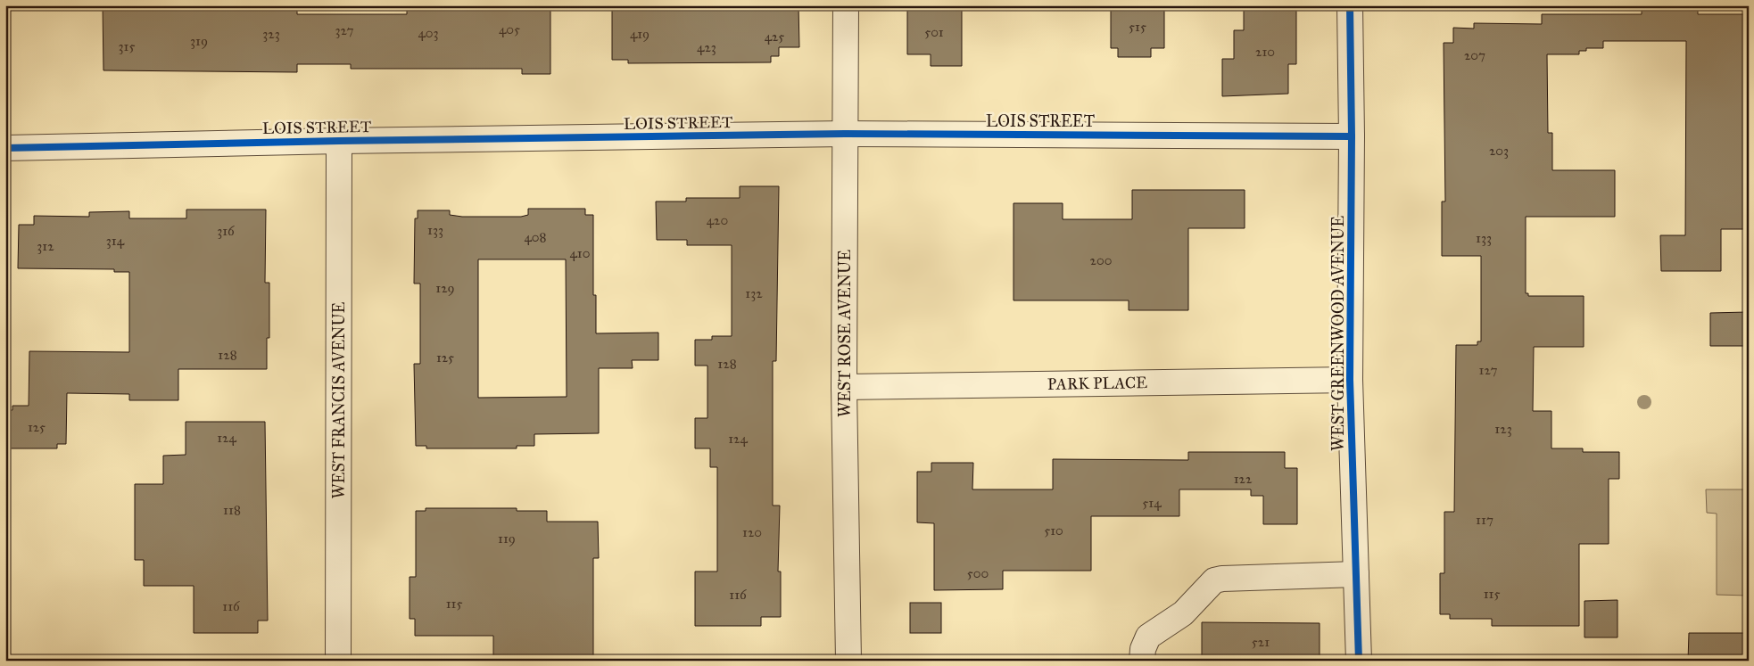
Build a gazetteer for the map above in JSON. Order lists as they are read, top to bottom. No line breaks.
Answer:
{"streets":{"street":["LOIS STREET","WEST ROSE AVENUE","WEST GREENWOOD AVENUE","PARK PLACE","WEST FRANCIS AVENUE"]},"crossings":[["LOIS STREET","WEST ROSE AVENUE"],["LOIS STREET","WEST GREENWOOD AVENUE"],["LOIS STREET","WEST FRANCIS AVENUE"],["WEST ROSE AVENUE","PARK PLACE"],["WEST GREENWOOD AVENUE","PARK PLACE"]],"house_numbers":["515","405","327","501","403","323","419","425","319","315","423","210","207","203","420","133","316","408","133","314","312","410","200","129","132","128","125","128","127","125","123","124","124","122","514","118","117","510","120","119","500","115","116","115","116","521"]}
